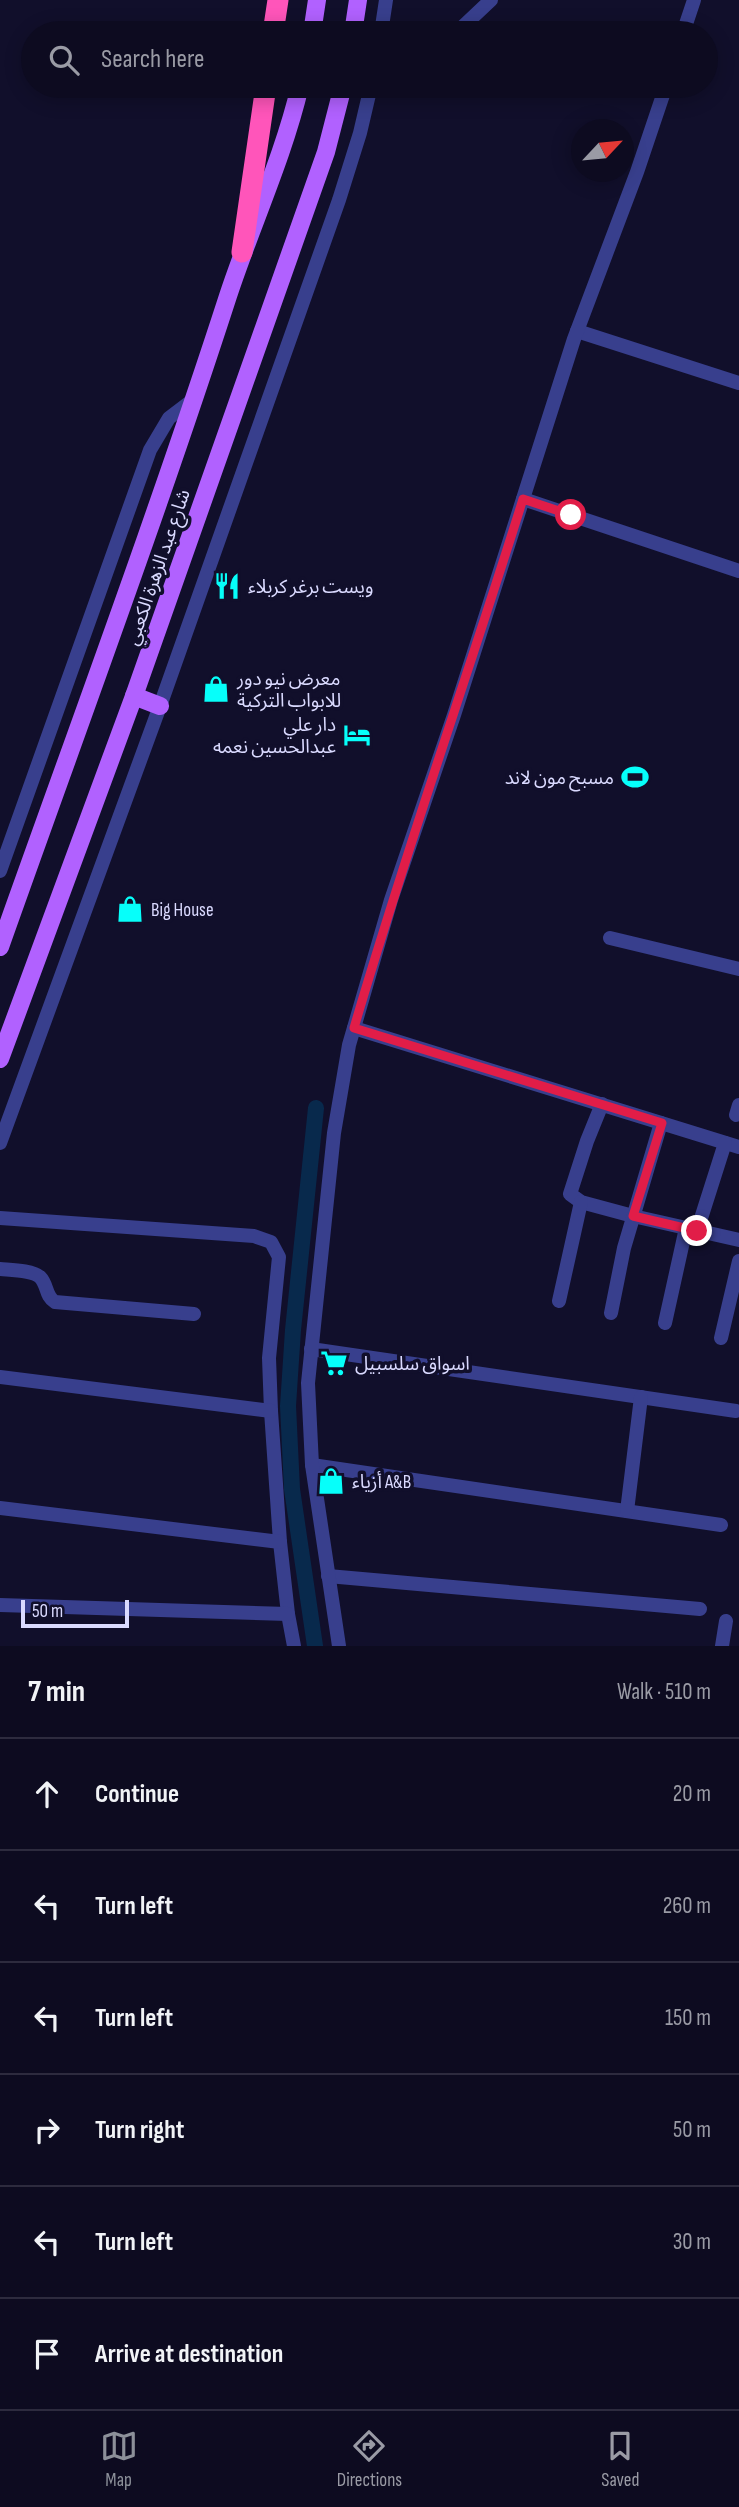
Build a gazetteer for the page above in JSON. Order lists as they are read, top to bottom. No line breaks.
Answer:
{"streets":{"main road":["شارع عبد الزهرة الكعبي"]},"places":{"restaurant":["ويست برغر كربلاء"],"shop":["معرض نيو دور للابواب التركية","Big House","أزياء A&B"],"hotel":["دار علي عبدالحسين نعمه"],"sports":["مسبح مون لاند"],"supermarket":["اسواق سلسبيل"]},"scale_bar":"50 m","north":"top right","page":{"search":"Search here","scale":"50 m","heading":["7 min","Walk · 510 m"],"list":[["Continue","20 m"],["Turn left","260 m"],["Turn left","150 m"],["Turn right","50 m"],["Turn left","30 m"],"Arrive at destination"],"nav":["Map","Directions","Saved"]}}
